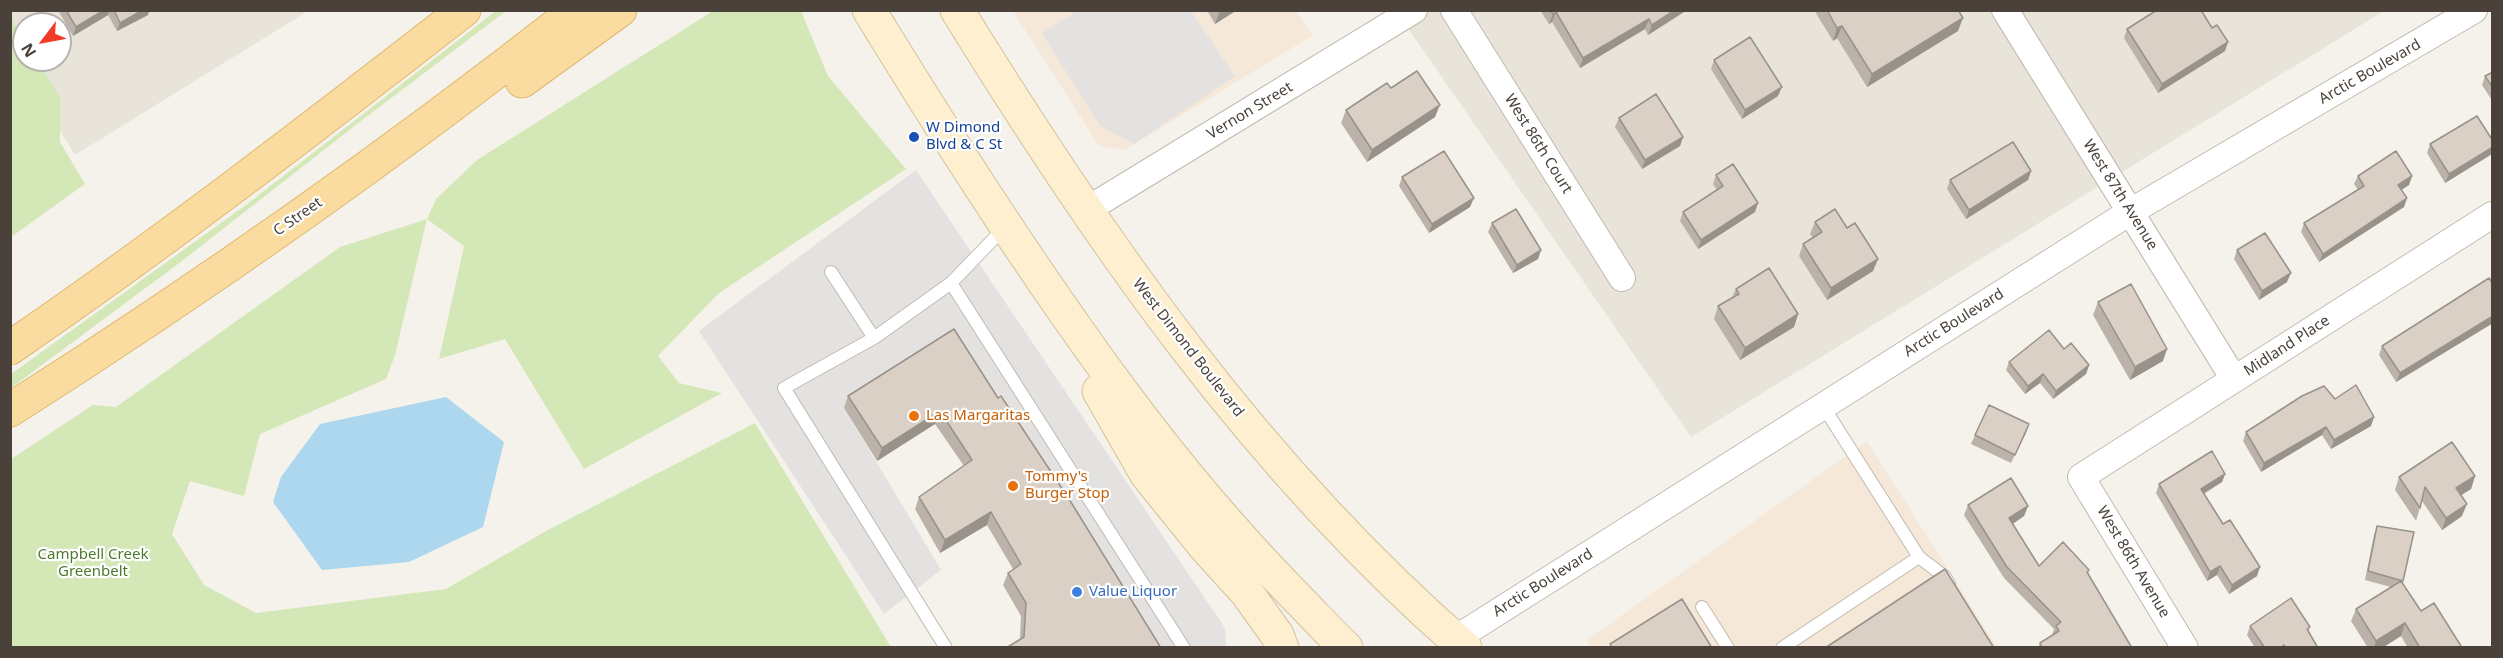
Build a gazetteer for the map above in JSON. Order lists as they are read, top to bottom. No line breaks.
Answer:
{"streets":{"main road":["C Street","West Dimond Boulevard"],"street":["Arctic Boulevard","Vernon Street","West 86th Court","West 87th Avenue","Midland Place","West 86th Avenue"]},"crossings":[["Arctic Boulevard","West 87th Avenue"],["Arctic Boulevard","West Dimond Boulevard"],["Vernon Street","West Dimond Boulevard"],["West 87th Avenue","Midland Place"],["Midland Place","West 86th Avenue"]],"parks":["Campbell Creek Greenbelt"],"places":["W Dimond Blvd & C St","Las Margaritas","Tommy's Burger Stop","Value Liquor"],"north":"bottom left"}
